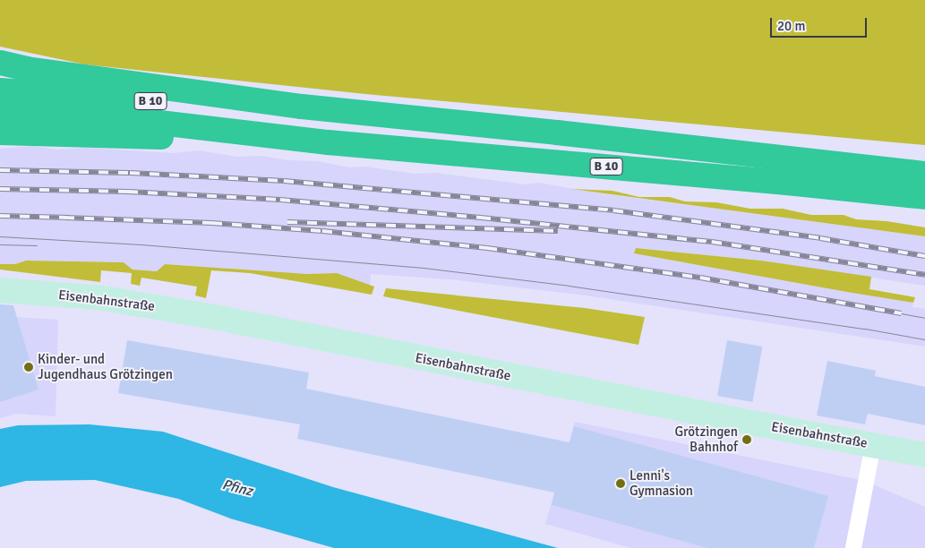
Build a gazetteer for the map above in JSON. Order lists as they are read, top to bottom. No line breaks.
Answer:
{"streets":{"highway":["B 10"],"street":["Eisenbahnstraße"]},"water":["Pfinz"],"places":["Kinder- und Jugendhaus Grötzingen","Grötzingen Bahnhof","Lenni's Gymnasion"],"scale_bar":"20 m"}
